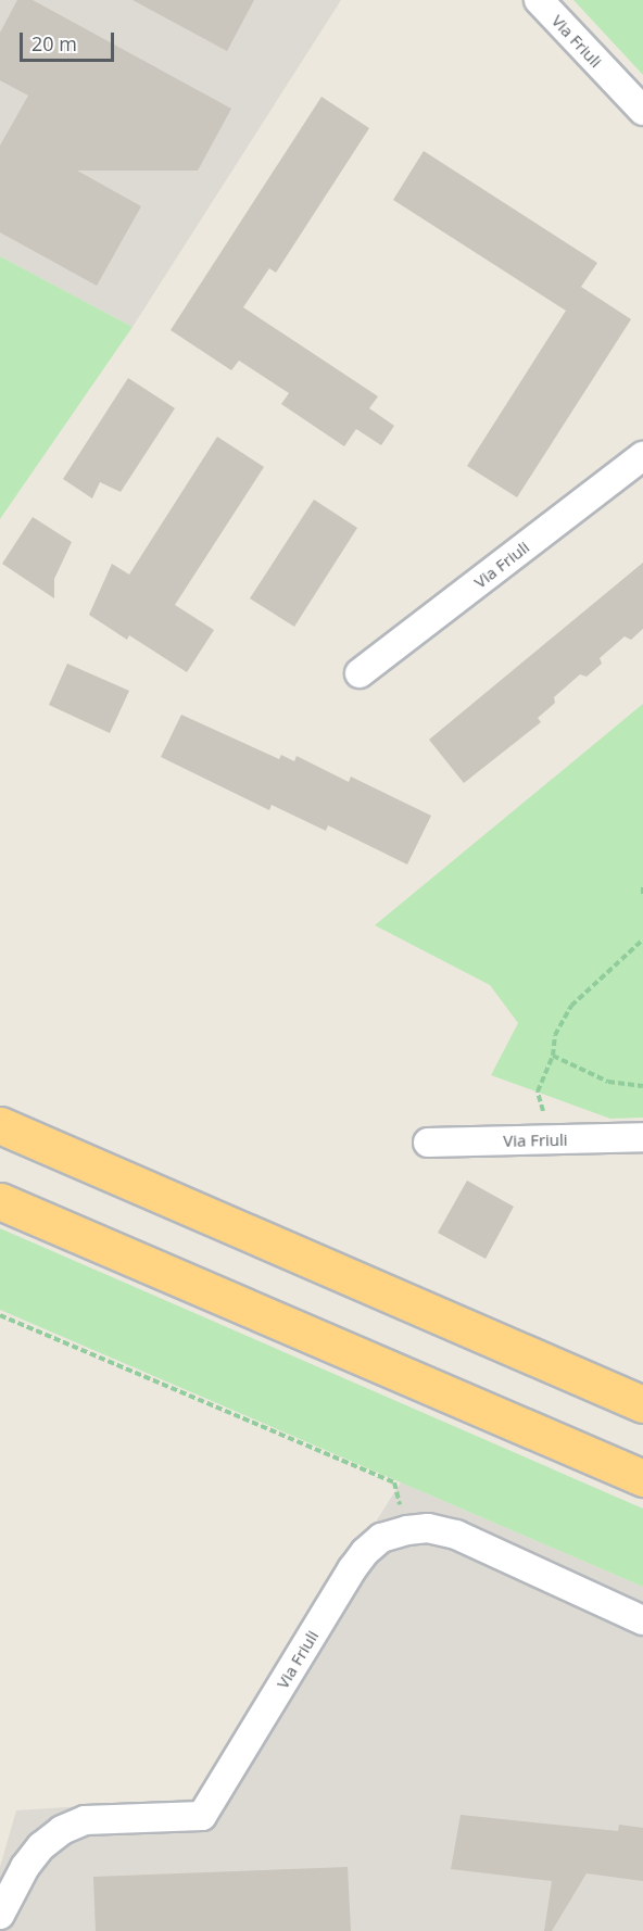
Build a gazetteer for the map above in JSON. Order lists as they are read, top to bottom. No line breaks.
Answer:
{"streets":{"street":["Via Friuli"]},"scale_bar":"20 m"}
